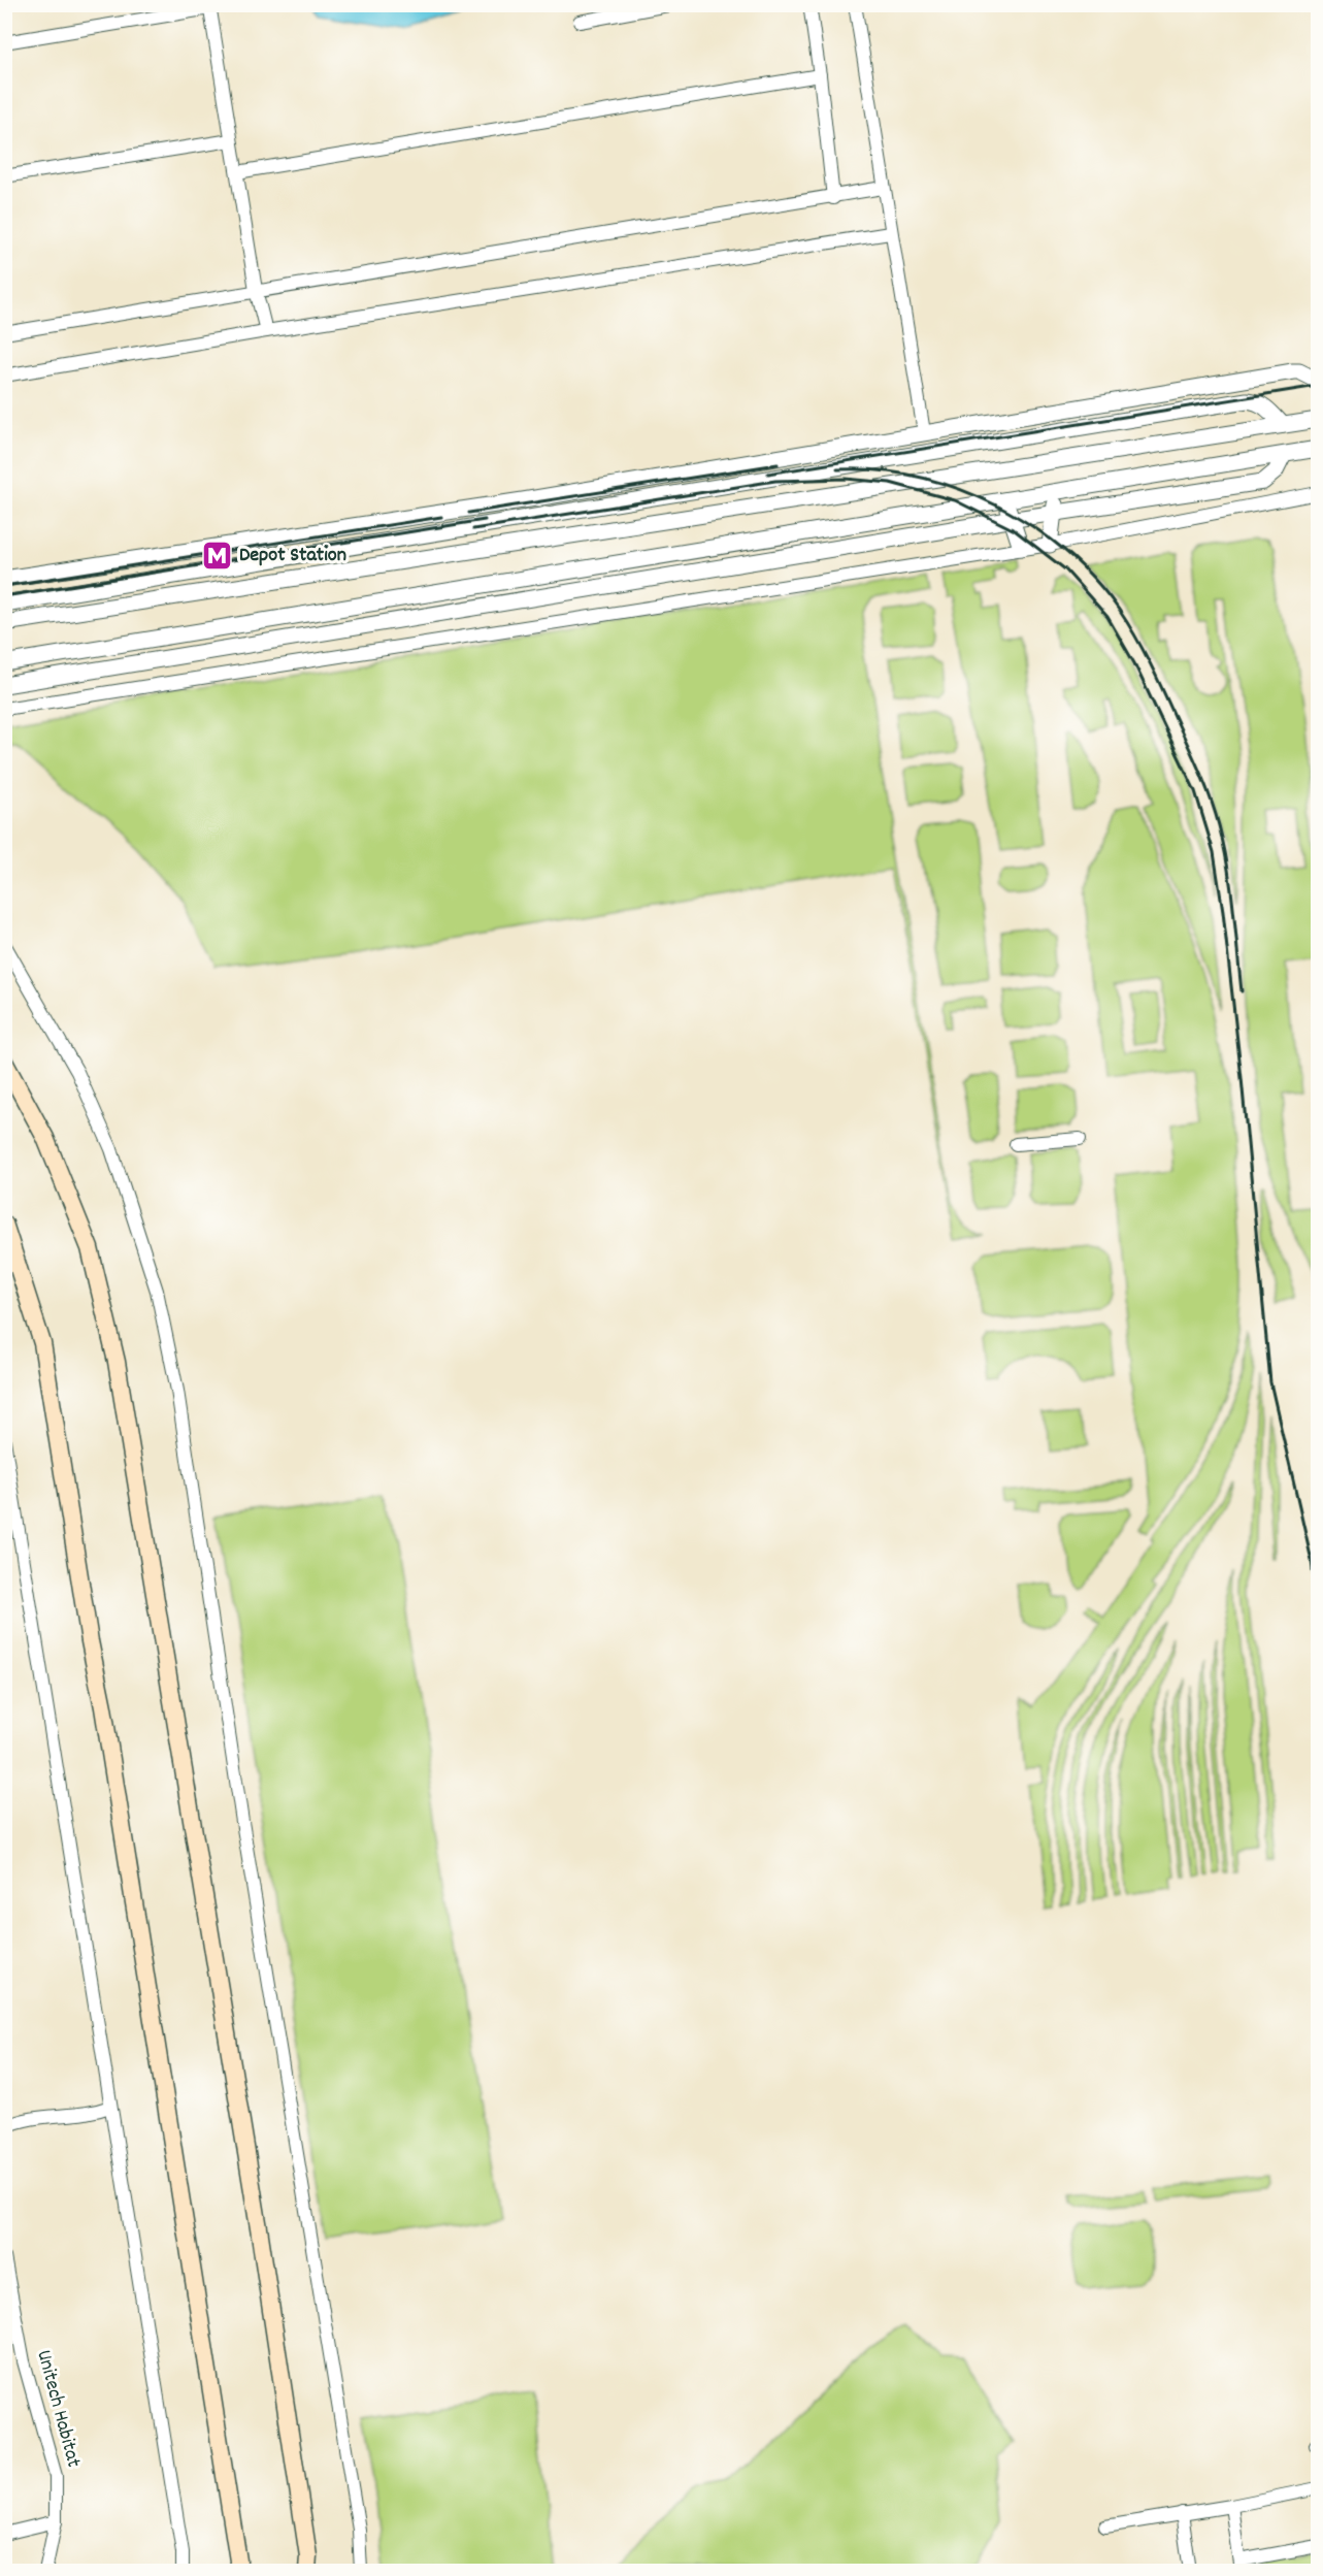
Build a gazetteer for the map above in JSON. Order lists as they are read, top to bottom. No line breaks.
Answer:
{"streets":{"street":["Unitech Habitat"]},"places":{"metro station":["Depot Station"]}}
